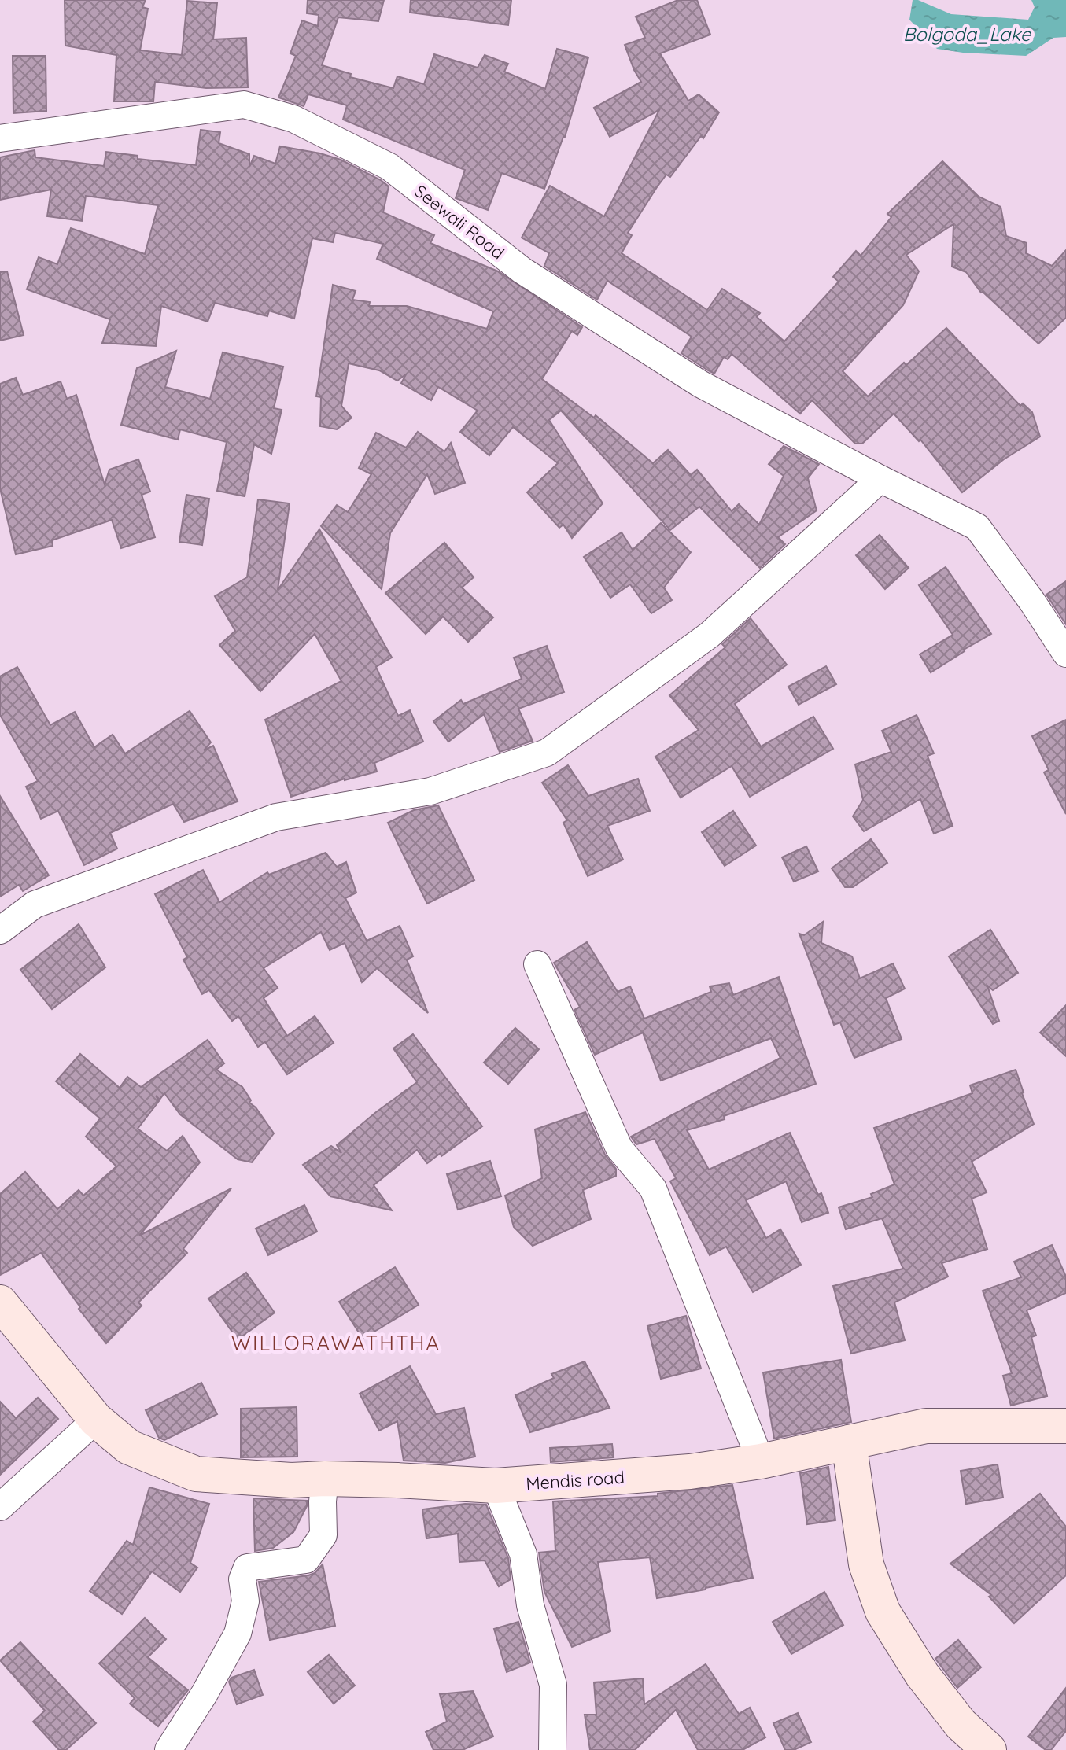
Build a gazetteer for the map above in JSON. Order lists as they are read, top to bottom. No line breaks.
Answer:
{"streets":{"street":["Seewali Road","Mendis road"]},"districts":["WILLORAWATHTHA"],"water":["Bolgoda_Lake"]}
